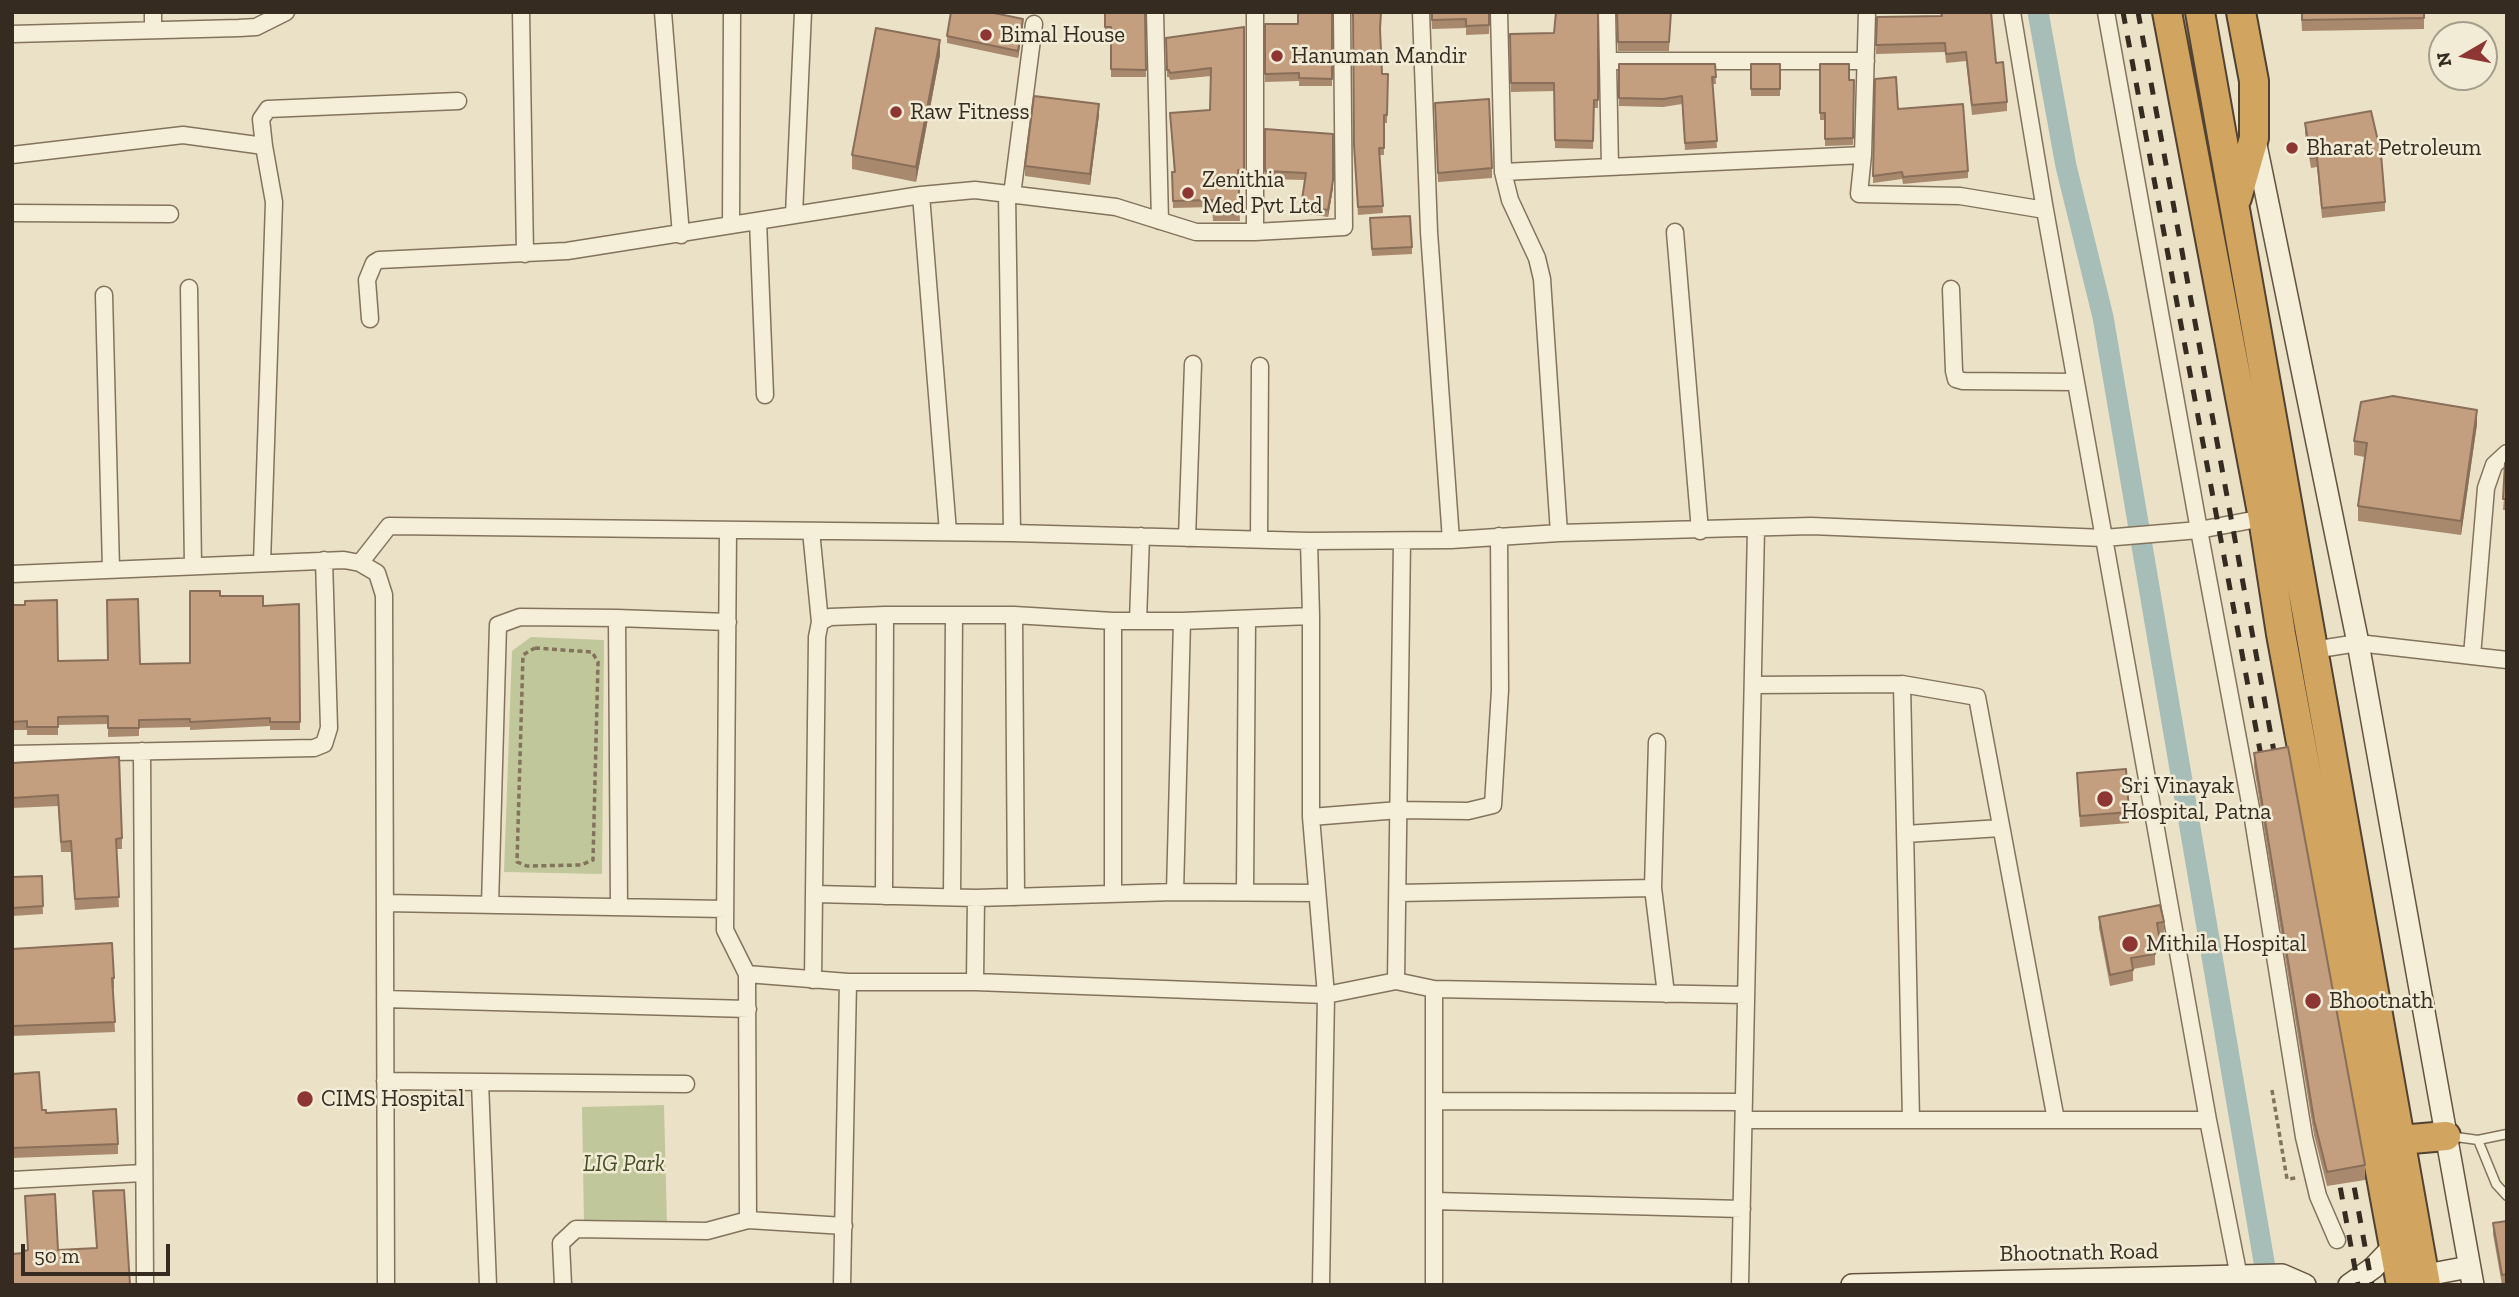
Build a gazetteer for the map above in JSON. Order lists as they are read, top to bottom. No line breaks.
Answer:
{"streets":{"street":["Bhootnath Road"]},"parks":["LIG Park"],"places":["Bimal House","Hanuman Mandir","Raw Fitness","Bharat Petroleum","Zenithia Med Pvt Ltd","Sri Vinayak Hospital, Patna","Mithila Hospital","Bhootnath","CIMS Hospital"],"scale_bar":"50 m","north":"left"}
